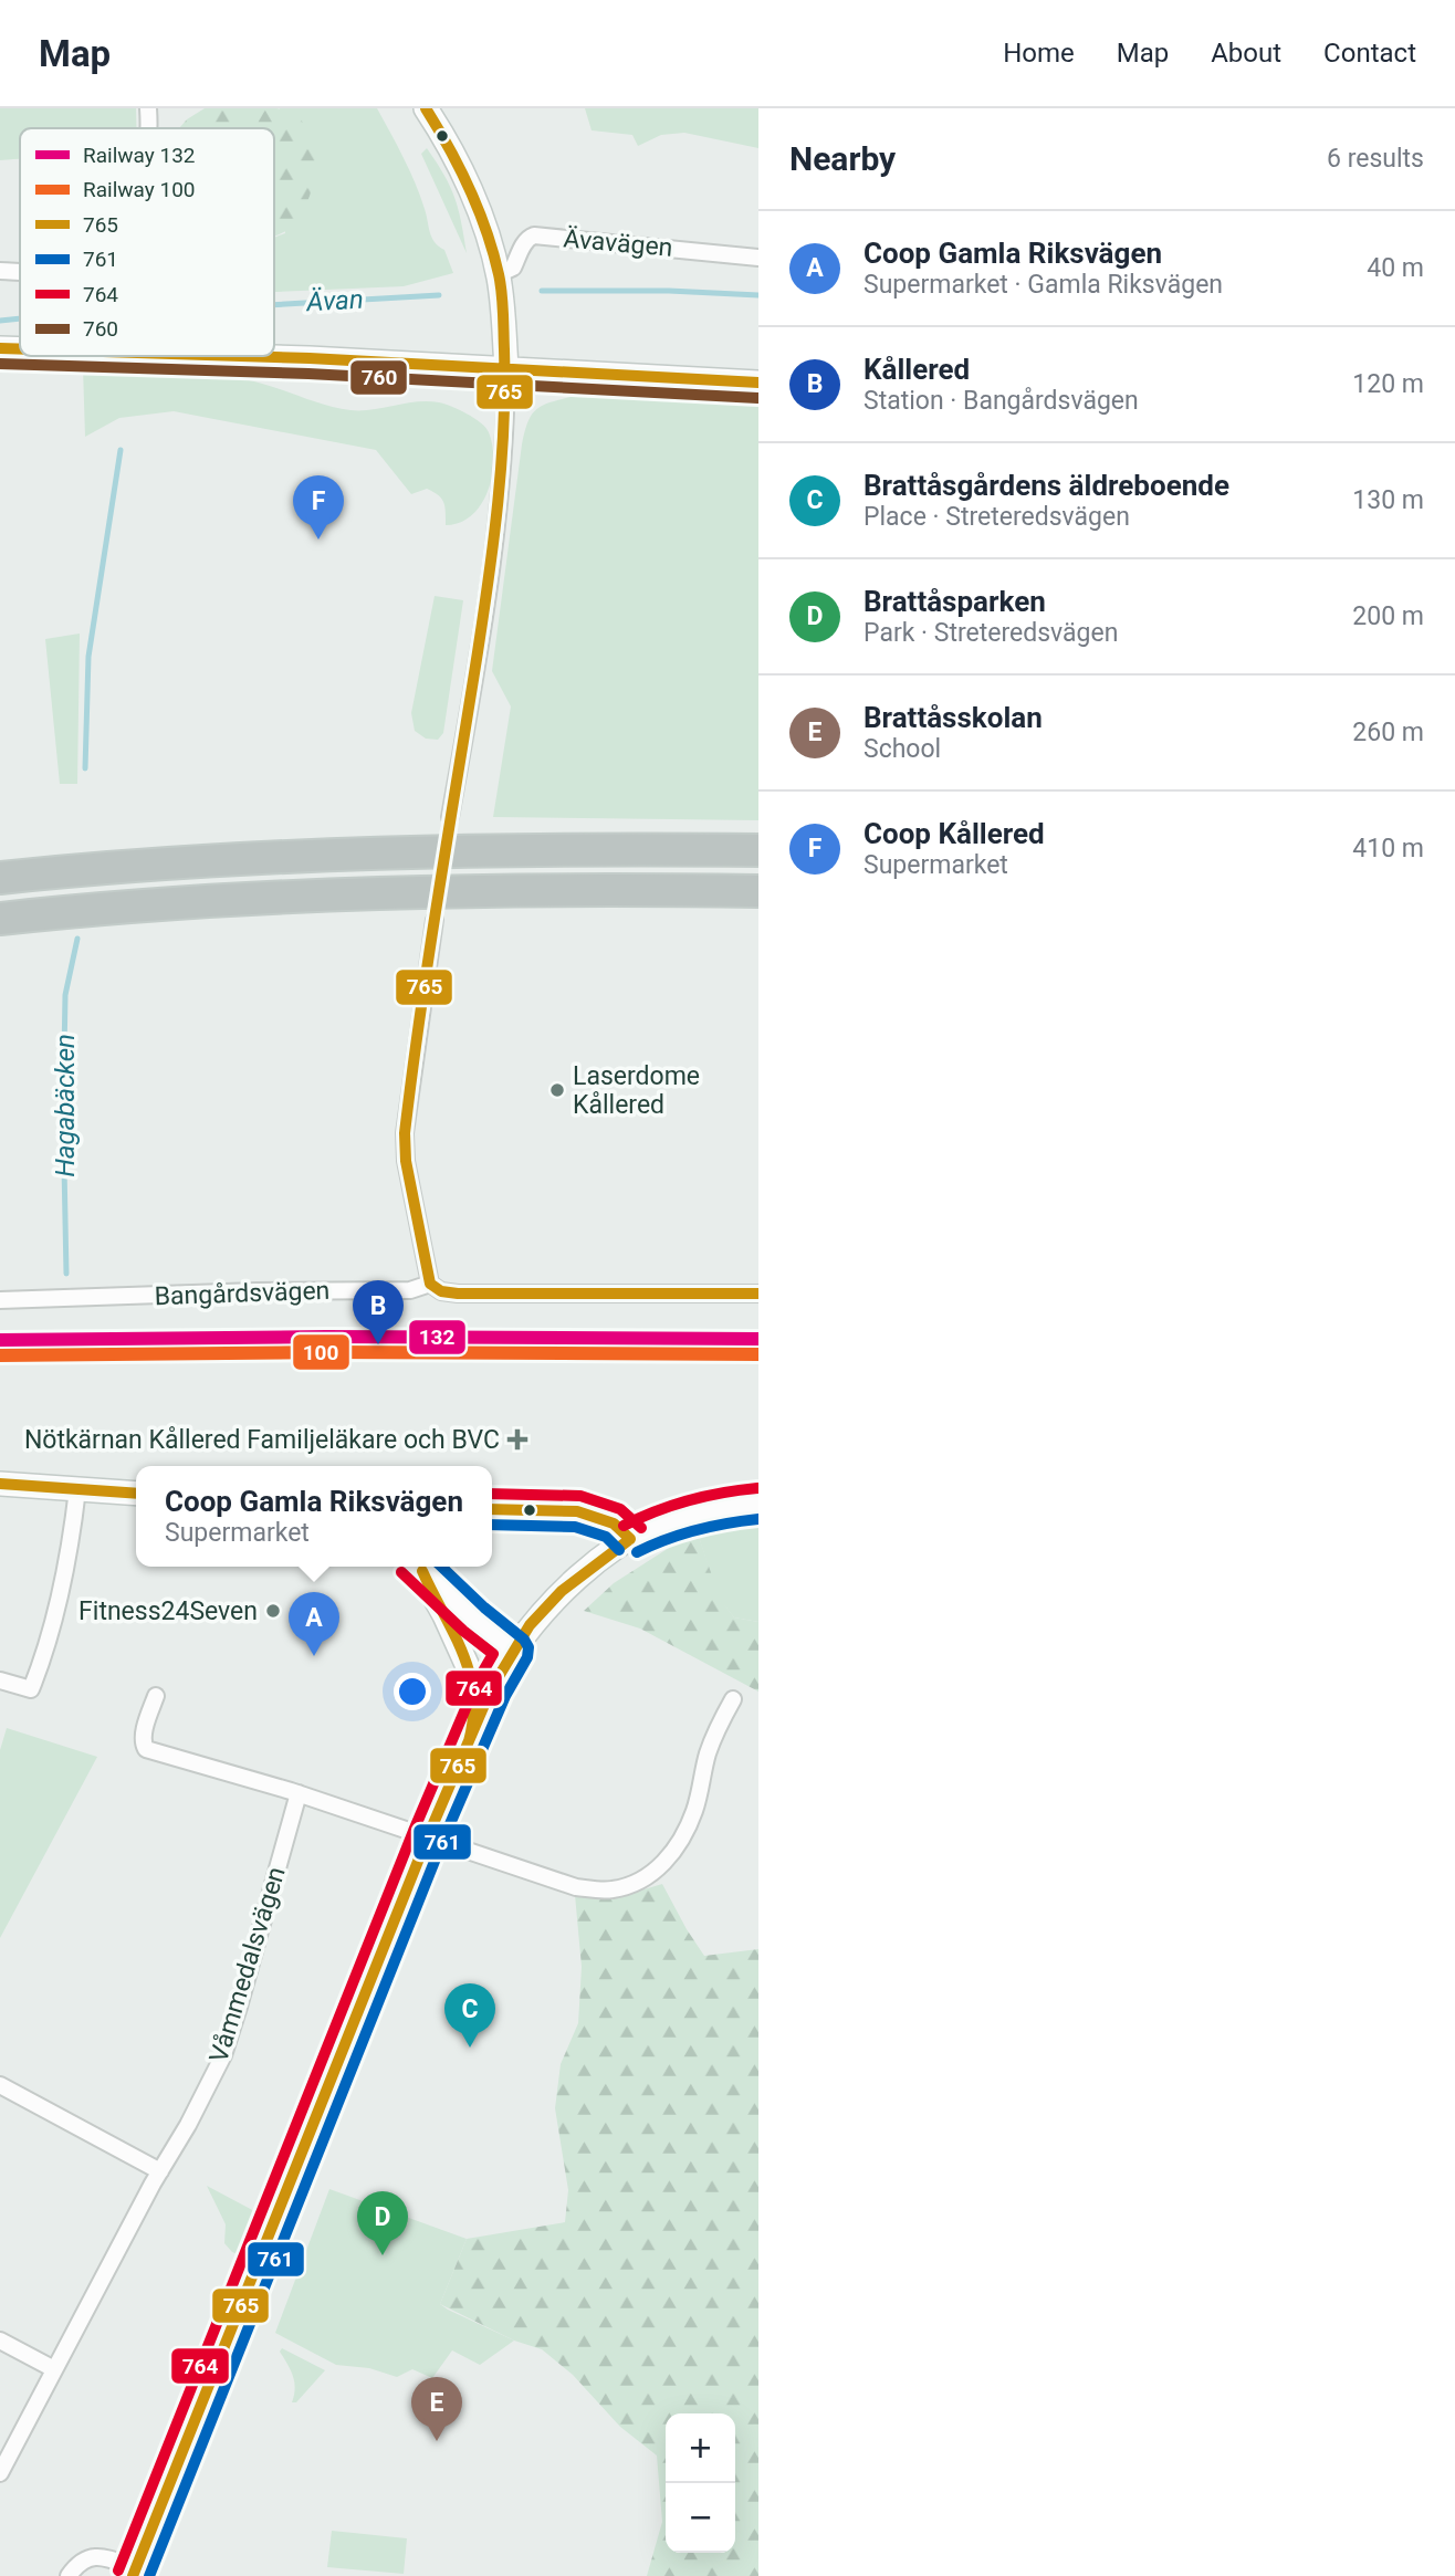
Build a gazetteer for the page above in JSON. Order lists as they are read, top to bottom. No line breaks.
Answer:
{"streets":{"street":["Ävavägen","Bangårdsvägen","Våmmedalsvägen"]},"water":["Ävan","Hagabäcken"],"places":{"other":["Laserdome Kållered","Fitness24Seven"],"health":["Nötkärnan Kållered Familjeläkare och BVC"]},"lines":["transit line 765","transit line 760","rail line 132","rail line 100","transit line 764","transit line 761"],"legend":["Railway 132","Railway 100","765","761","764","760"],"page":{"header":"Map","nav":["Home","Map","About","Contact"],"heading":["Nearby","6 results"],"list":[{"mark":"A","name":"Coop Gamla Riksvägen","note":"Supermarket · Gamla Riksvägen","value":"40 m"},{"mark":"B","name":"Kållered","note":"Station · Bangårdsvägen","value":"120 m"},{"mark":"C","name":"Brattåsgårdens äldreboende","note":"Place · Streteredsvägen","value":"130 m"},{"mark":"D","name":"Brattåsparken","note":"Park · Streteredsvägen","value":"200 m"},{"mark":"E","name":"Brattåsskolan","note":"School","value":"260 m"},{"mark":"F","name":"Coop Kållered","note":"Supermarket","value":"410 m"}],"pins":["F","B","A","C","D","E"],"popup":["Coop Gamla Riksvägen","Supermarket"],"map_buttons":["+","−"]}}
